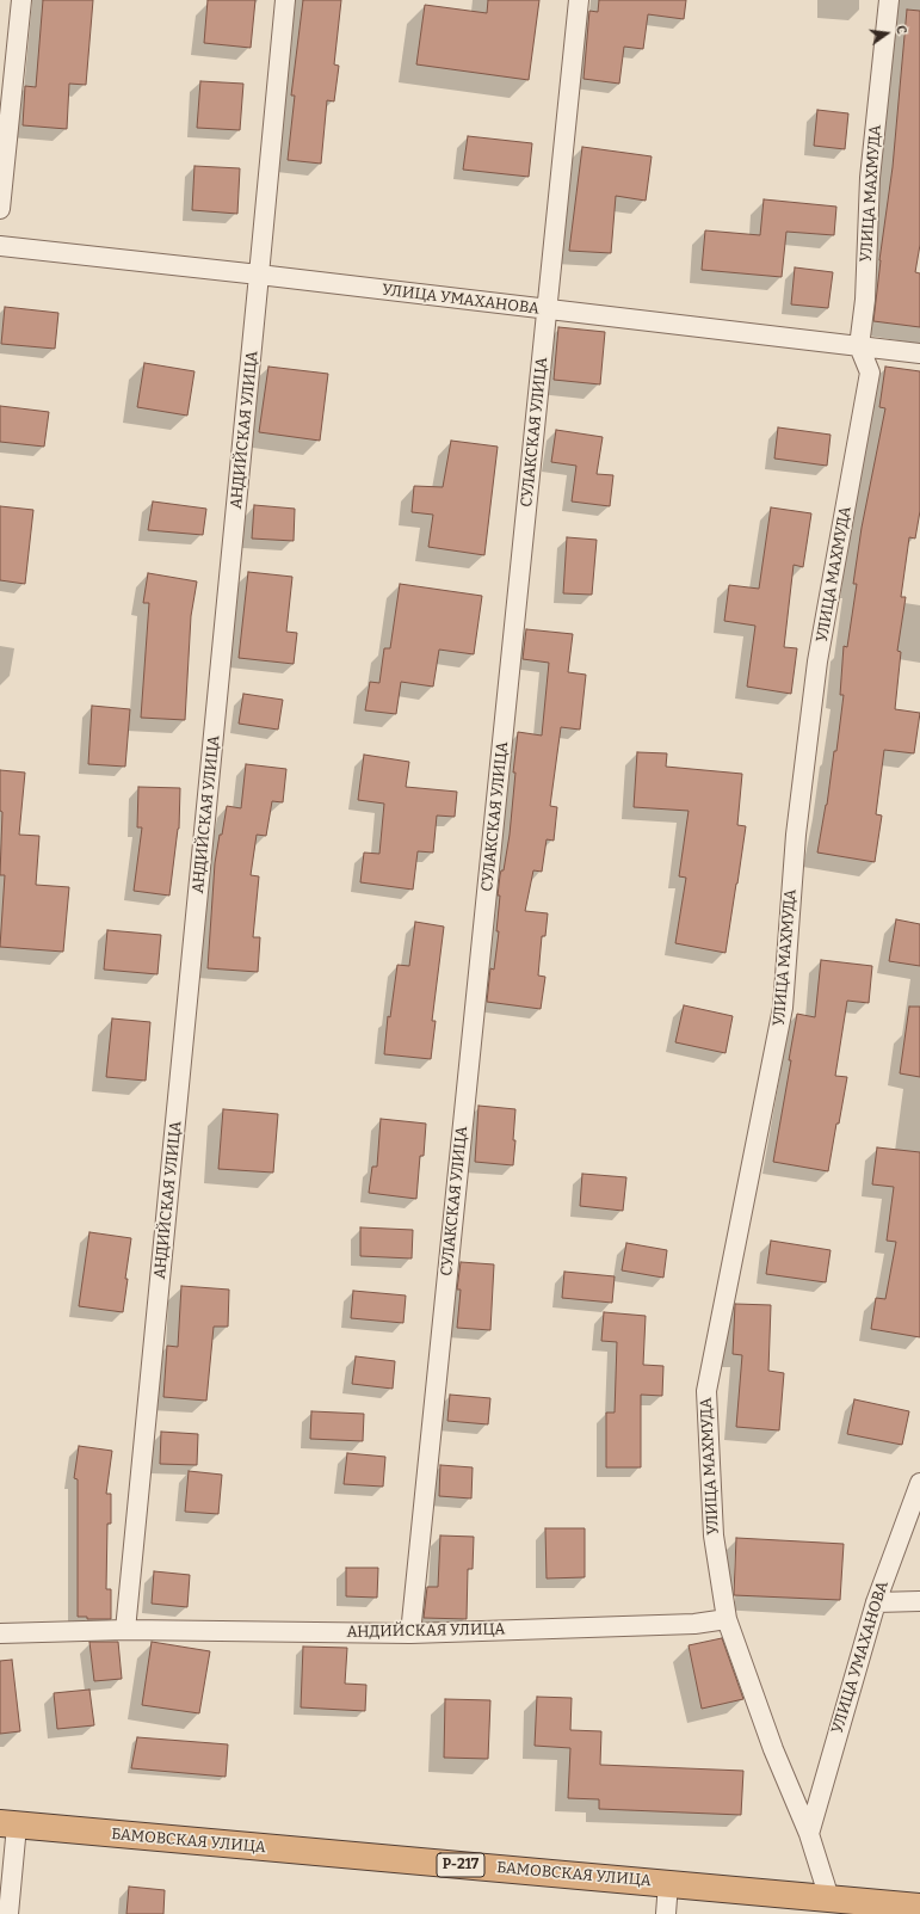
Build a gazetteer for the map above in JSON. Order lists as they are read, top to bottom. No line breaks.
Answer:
{"streets":{"highway":["БАМОВСКАЯ УЛИЦА","Р-217"],"street":["УЛИЦА МАХМУДА","УЛИЦА УМАХАНОВА","АНДИЙСКАЯ УЛИЦА","СУЛАКСКАЯ УЛИЦА"]},"crossings":[["УЛИЦА МАХМУДА","УЛИЦА УМАХАНОВА"],["УЛИЦА МАХМУДА","АНДИЙСКАЯ УЛИЦА"],["УЛИЦА МАХМУДА","БАМОВСКАЯ УЛИЦА"],["УЛИЦА УМАХАНОВА","АНДИЙСКАЯ УЛИЦА"],["УЛИЦА УМАХАНОВА","СУЛАКСКАЯ УЛИЦА"],["АНДИЙСКАЯ УЛИЦА","СУЛАКСКАЯ УЛИЦА"]],"north":"right"}
